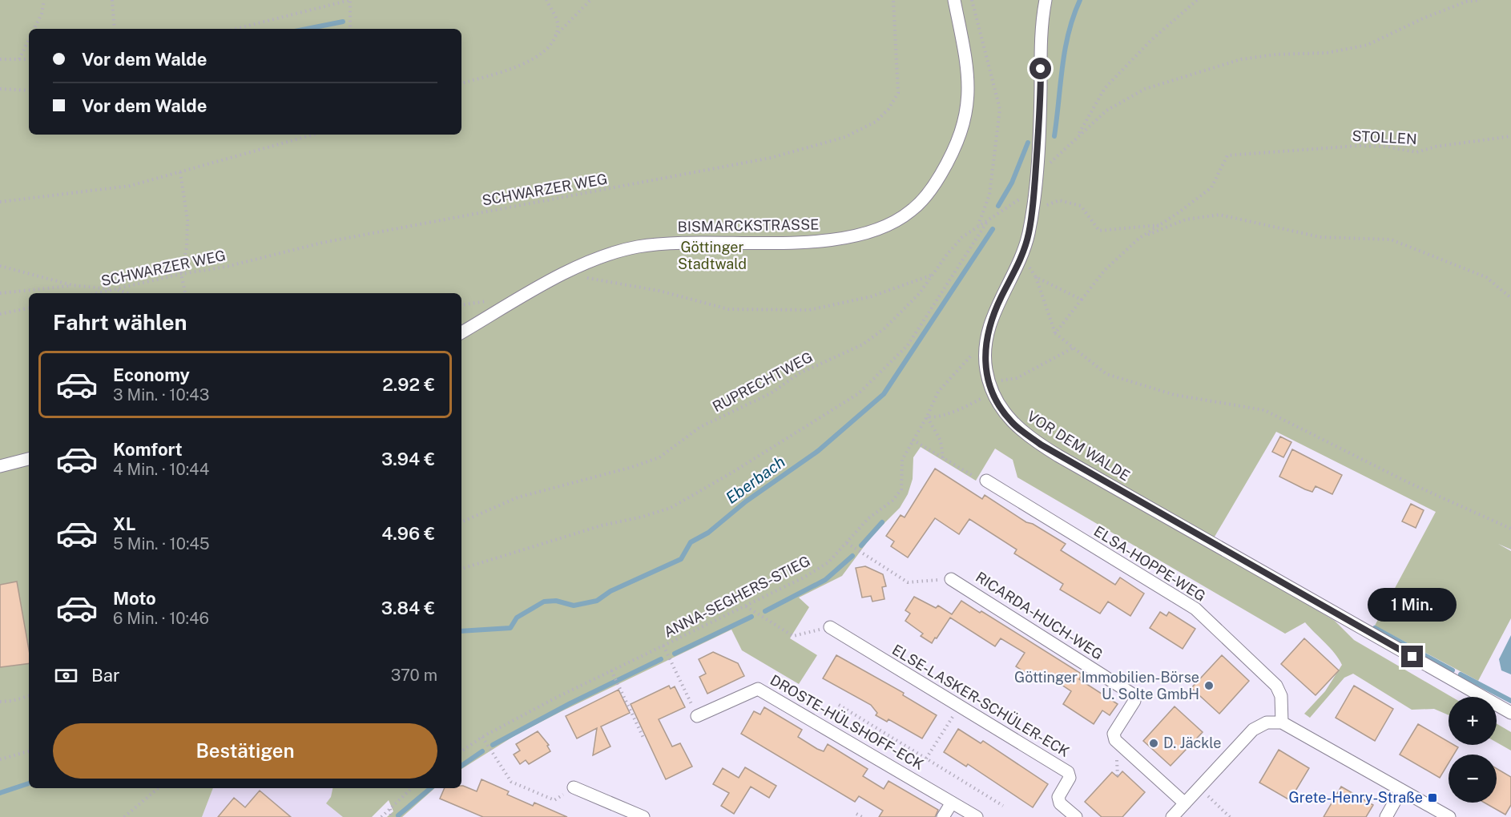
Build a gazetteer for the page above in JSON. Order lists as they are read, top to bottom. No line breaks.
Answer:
{"streets":{"street":["BISMARCKSTRASSE","VOR DEM WALDE","ELSA-HOPPE-WEG","RICARDA-HUCH-WEG","ELSE-LASKER-SCHÜLER-ECK","DROSTE-HÜLSHOFF-ECK"],"path":["STOLLEN","SCHWARZER WEG","RUPRECHTWEG","ANNA-SEGHERS-STIEG"]},"crossings":[["RUPRECHTWEG","VOR DEM WALDE"],["VOR DEM WALDE","ANNA-SEGHERS-STIEG"]],"water":["Eberbach"],"parks":["Göttinger Stadtwald"],"places":{"other":["Göttinger Immobilien-Börse U. Solte GmbH","D. Jäckle"],"transit":["Grete-Henry-Straße"]},"page":{"banner":["Vor dem Walde","Vor dem Walde"],"heading":"Fahrt wählen","list":[{"name":"Economy","note":"3 Min. · 10:43","value":"2.92 €"},{"name":"Komfort","note":"4 Min. · 10:44","value":"3.94 €"},{"name":"XL","note":"5 Min. · 10:45","value":"4.96 €"},{"name":"Moto","note":"6 Min. · 10:46","value":"3.84 €"}],"bubble":"1 Min.","pay":["Bar","370 m"],"map_buttons":["+","−"],"buttons":"Bestätigen"}}
